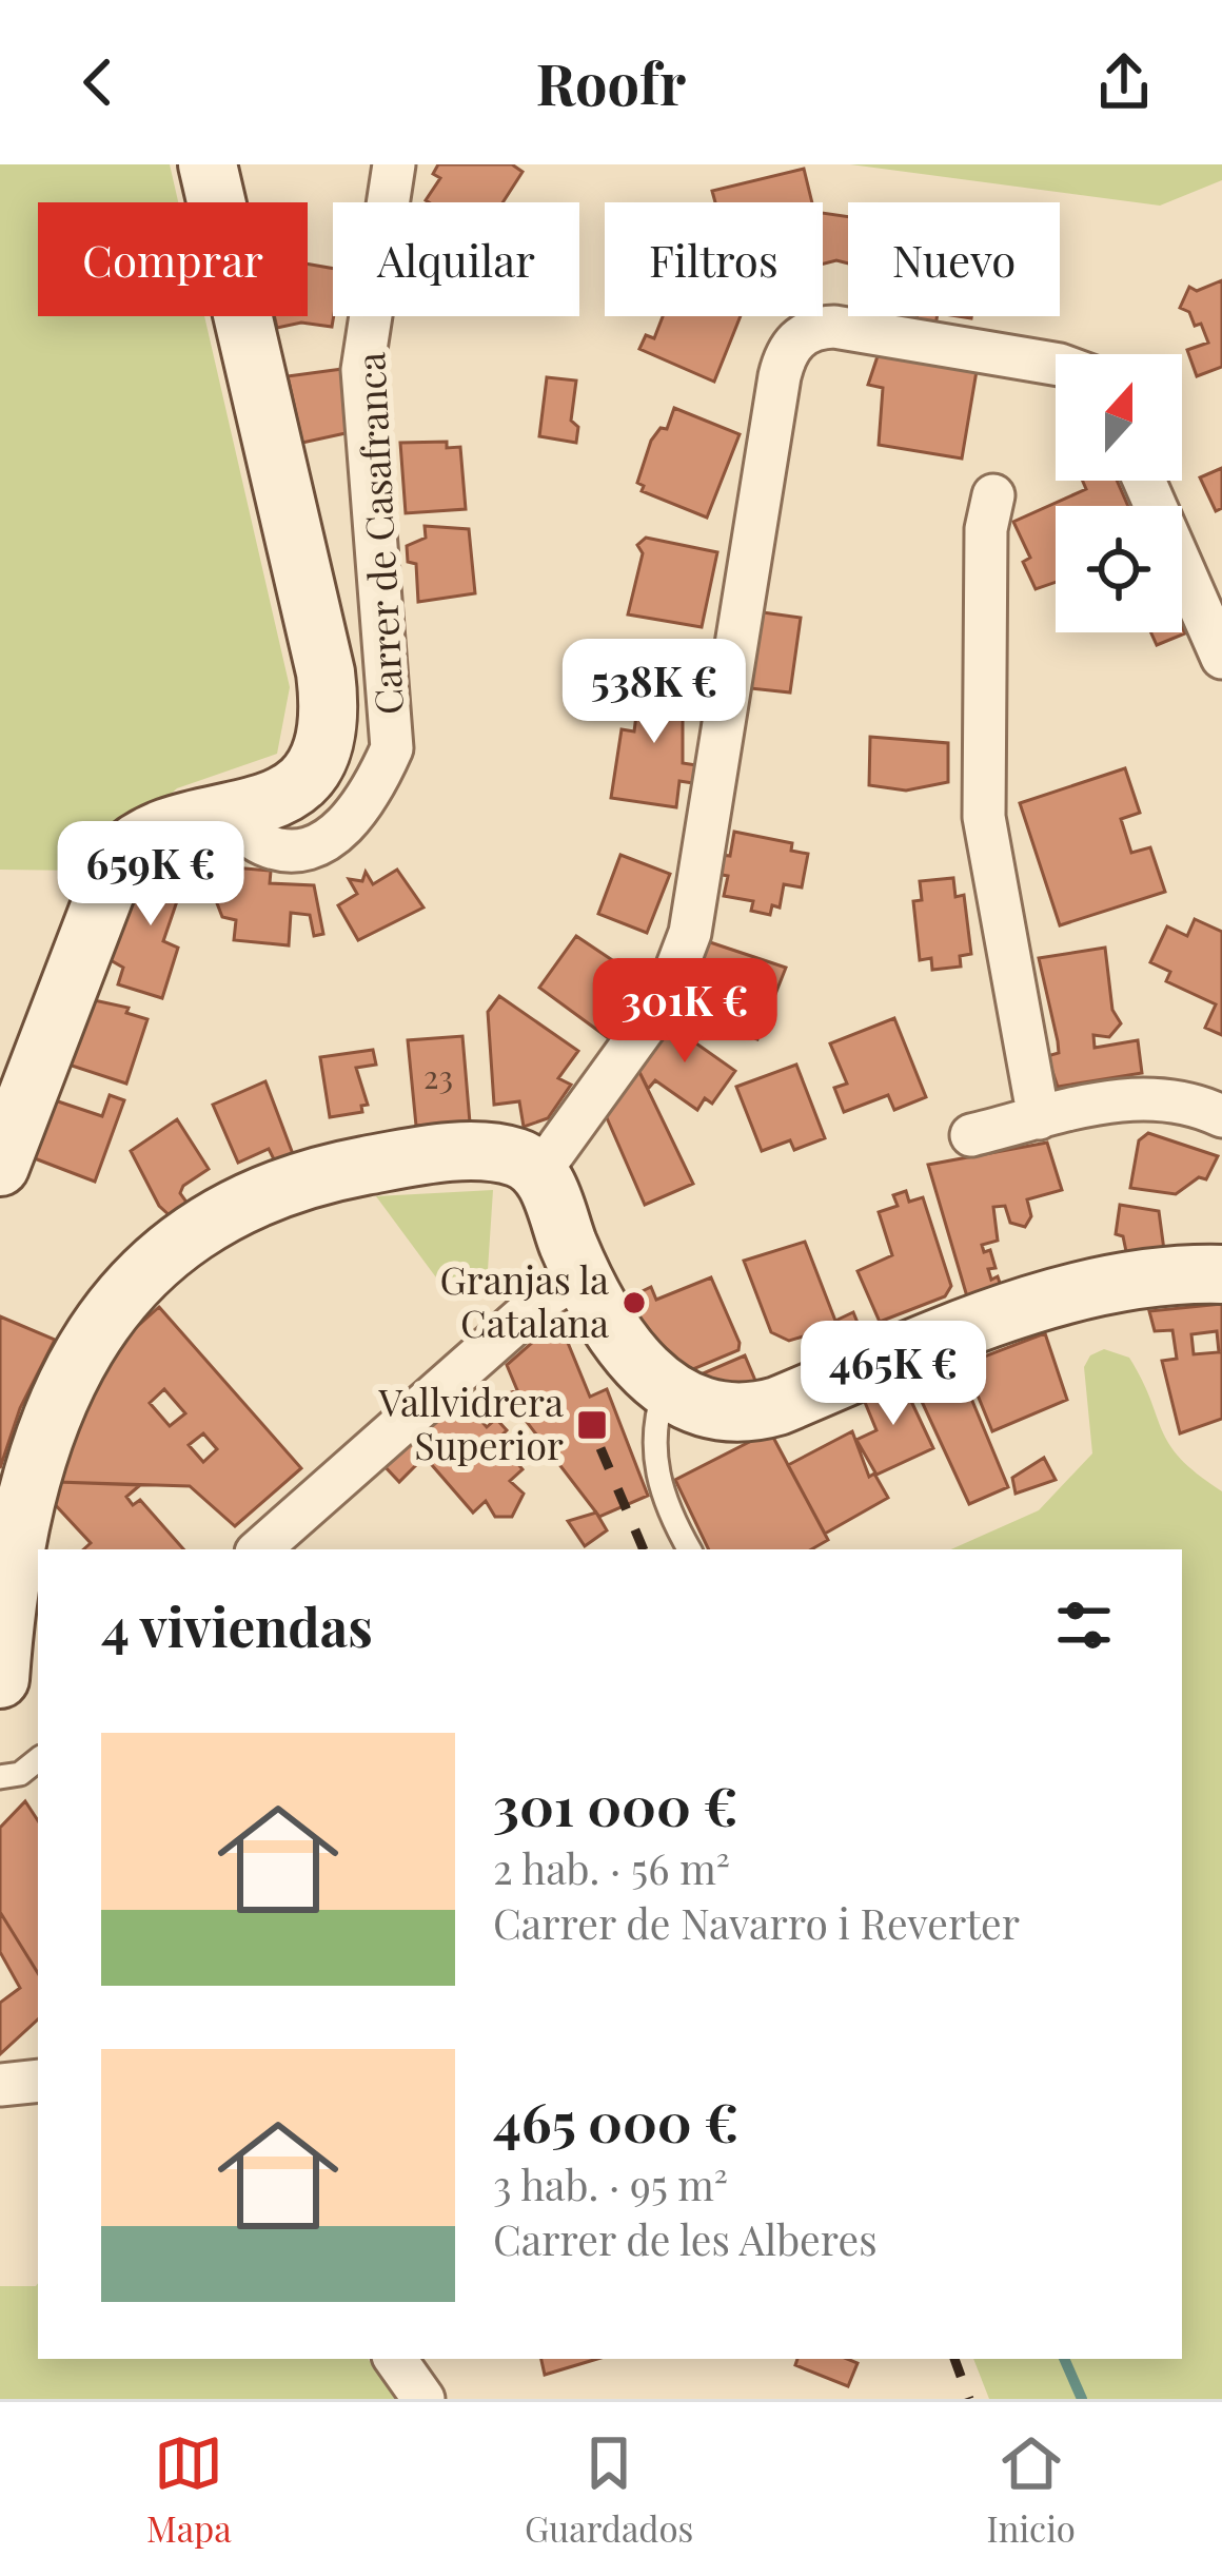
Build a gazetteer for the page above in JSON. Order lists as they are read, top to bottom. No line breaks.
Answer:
{"streets":{"street":["Carrer de Casafranca"]},"places":{"other":["Granjas la Catalana"],"transit":["Vallvidrera Superior"]},"house_numbers":["23"],"north":"top","page":{"header":"Roofr","chip":["Comprar","Alquilar","Filtros","Nuevo"],"price":["538K €","659K €","301K €","465K €"],"heading":"4 viviendas","list":[{"name":"301 000 €","note":"2 hab. · 56 m² · Carrer de Navarro i Reverter"},{"name":"465 000 €","note":"3 hab. · 95 m² · Carrer de les Alberes"}],"tabs":["Mapa","Guardados","Inicio"]}}
